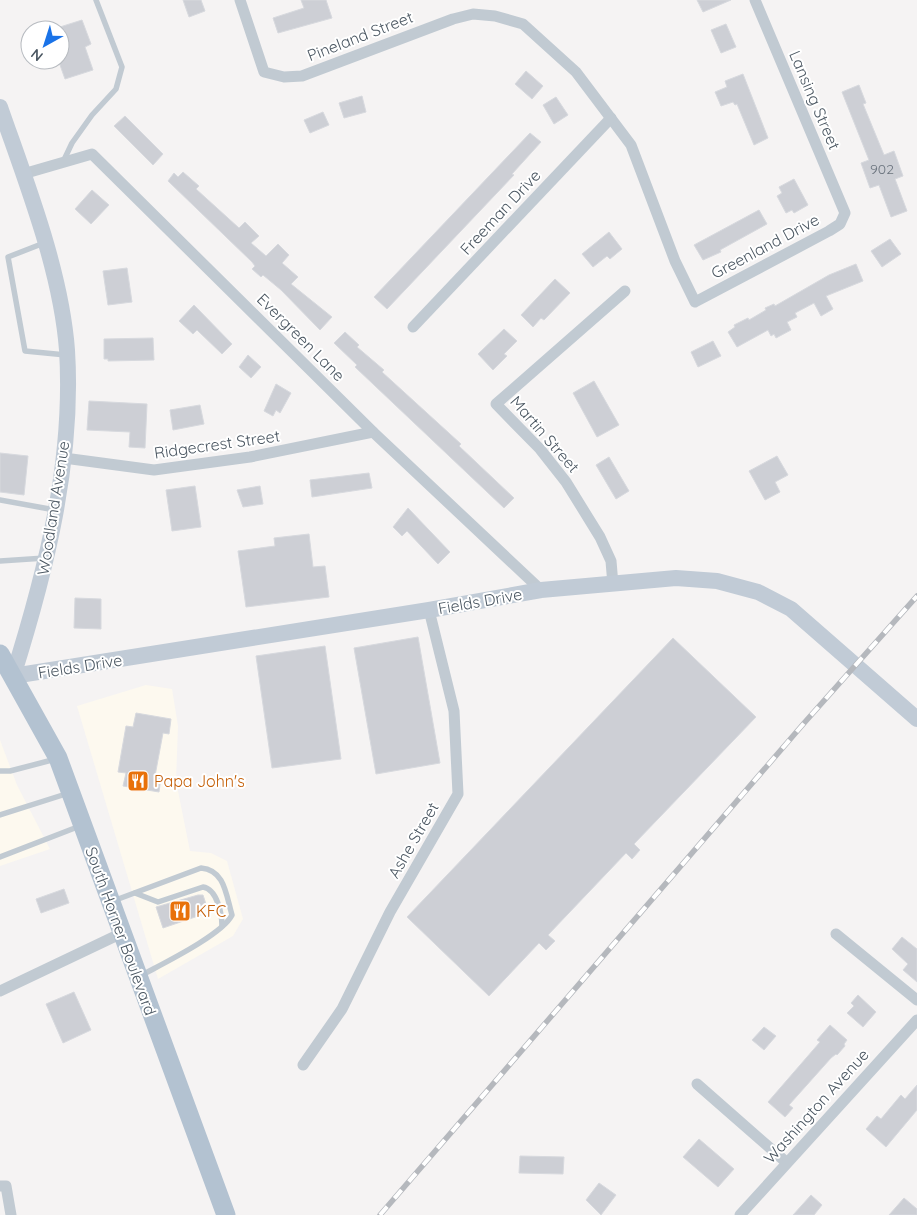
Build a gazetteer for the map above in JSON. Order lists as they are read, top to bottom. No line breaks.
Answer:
{"streets":{"main road":["South Horner Boulevard"],"street":["Pineland Street","Lansing Street","Freeman Drive","Greenland Drive","Evergreen Lane","Martin Street","Ridgecrest Street","Woodland Avenue","Fields Drive","Ashe Street","Washington Avenue"]},"crossings":[["Pineland Street","Freeman Drive"],["Pineland Street","Greenland Drive"],["Lansing Street","Greenland Drive"],["Evergreen Lane","Ridgecrest Street"],["Evergreen Lane","Woodland Avenue"],["Evergreen Lane","Fields Drive"],["Martin Street","Fields Drive"],["Ridgecrest Street","Woodland Avenue"],["Woodland Avenue","Fields Drive"],["Woodland Avenue","South Horner Boulevard"],["Fields Drive","Ashe Street"],["Fields Drive","South Horner Boulevard"]],"places":{"restaurant":["Papa John's","KFC"]},"house_numbers":["902"],"north":"bottom left"}
